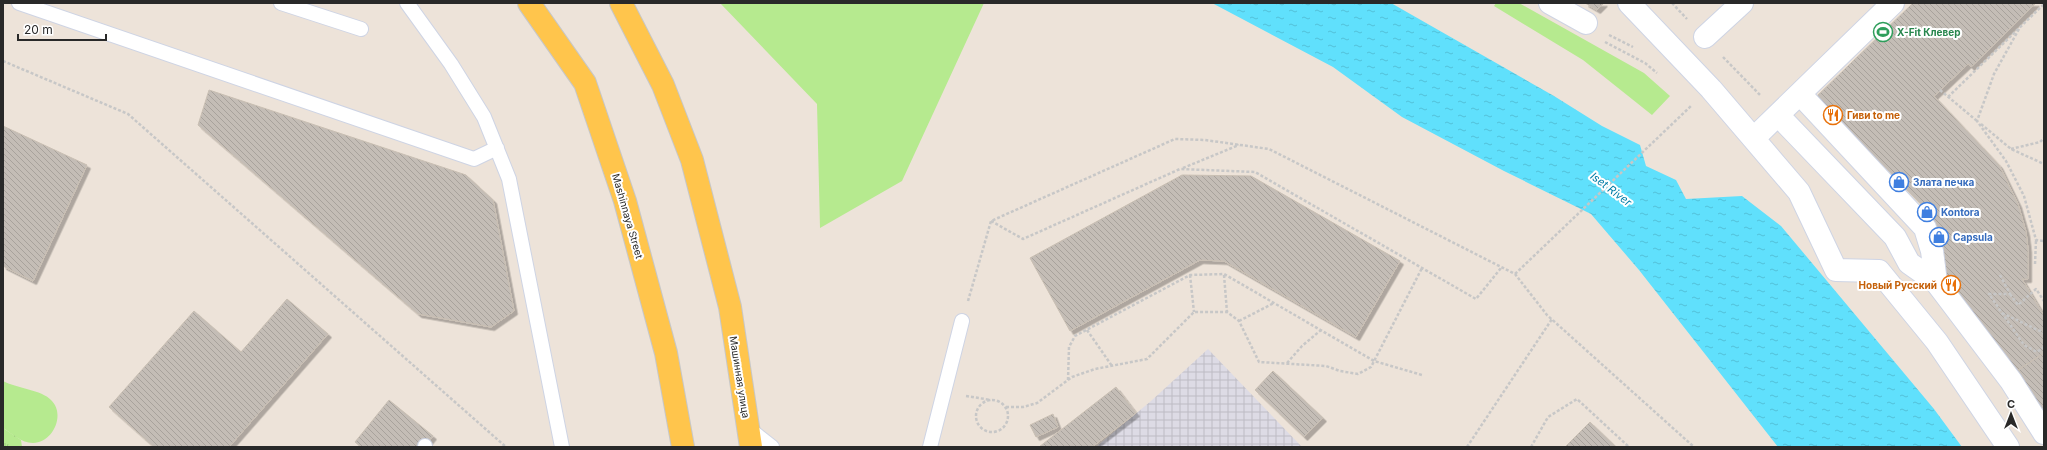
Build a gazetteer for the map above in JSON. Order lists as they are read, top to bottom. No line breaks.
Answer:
{"streets":{"main road":["Mashinnaya Street"]},"water":["Iset River"],"places":{"sports":["X-Fit Клевер"],"restaurant":["Гиви to me","Новый Русский"],"shop":["Злата печка","Kontora","Capsula"]},"scale_bar":"20 m","north":"top"}
